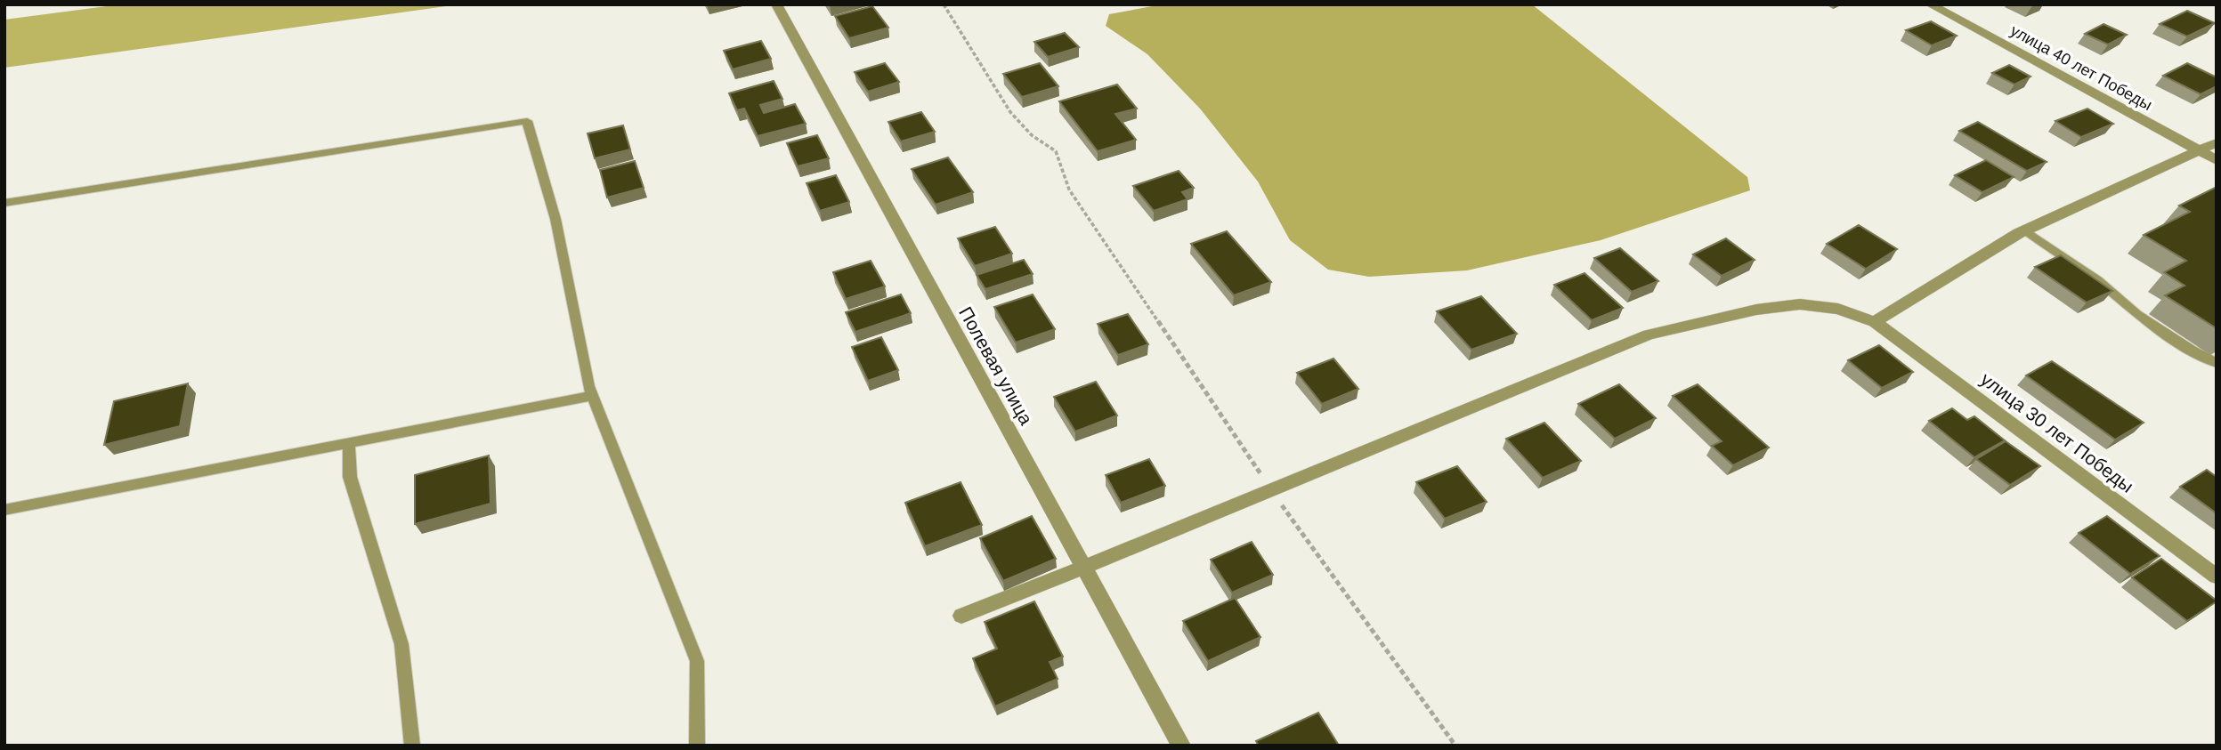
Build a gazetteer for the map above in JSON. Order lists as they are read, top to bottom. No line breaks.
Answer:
{"streets":{"street":["улица 40 лет Победы","Полевая улица","улица 30 лет Победы"]},"crossings":[["Полевая улица","улица 30 лет Победы"]]}
